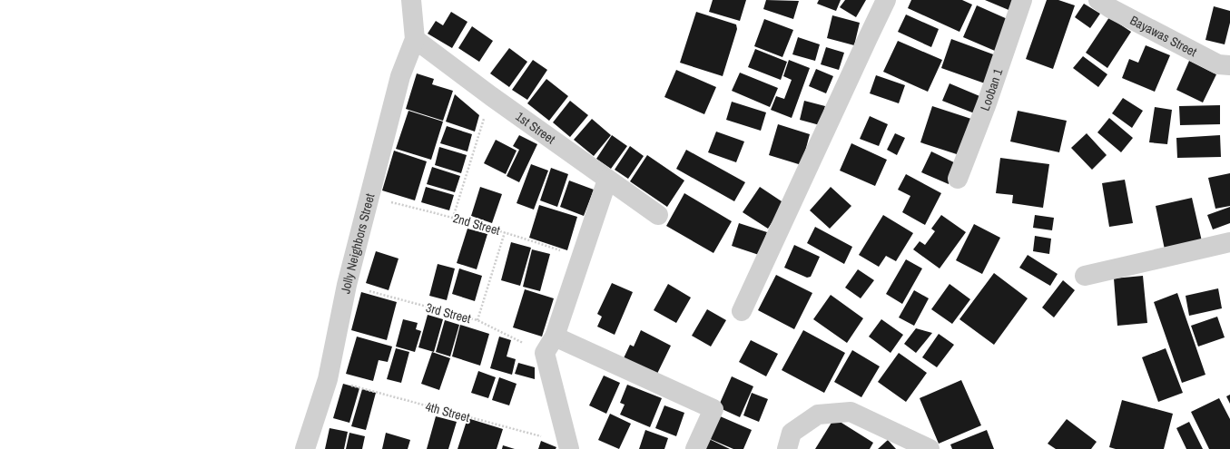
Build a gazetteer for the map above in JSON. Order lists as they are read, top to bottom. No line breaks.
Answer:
{"streets":{"street":["Bayawas Street","Looban 1","1st Street","Jolly Neighbors Street"],"path":["2nd Street","3rd Street","4th Street"]},"crossings":[["1st Street","Jolly Neighbors Street"],["2nd Street","Jolly Neighbors Street"],["Jolly Neighbors Street","3rd Street"],["Jolly Neighbors Street","4th Street"]]}
